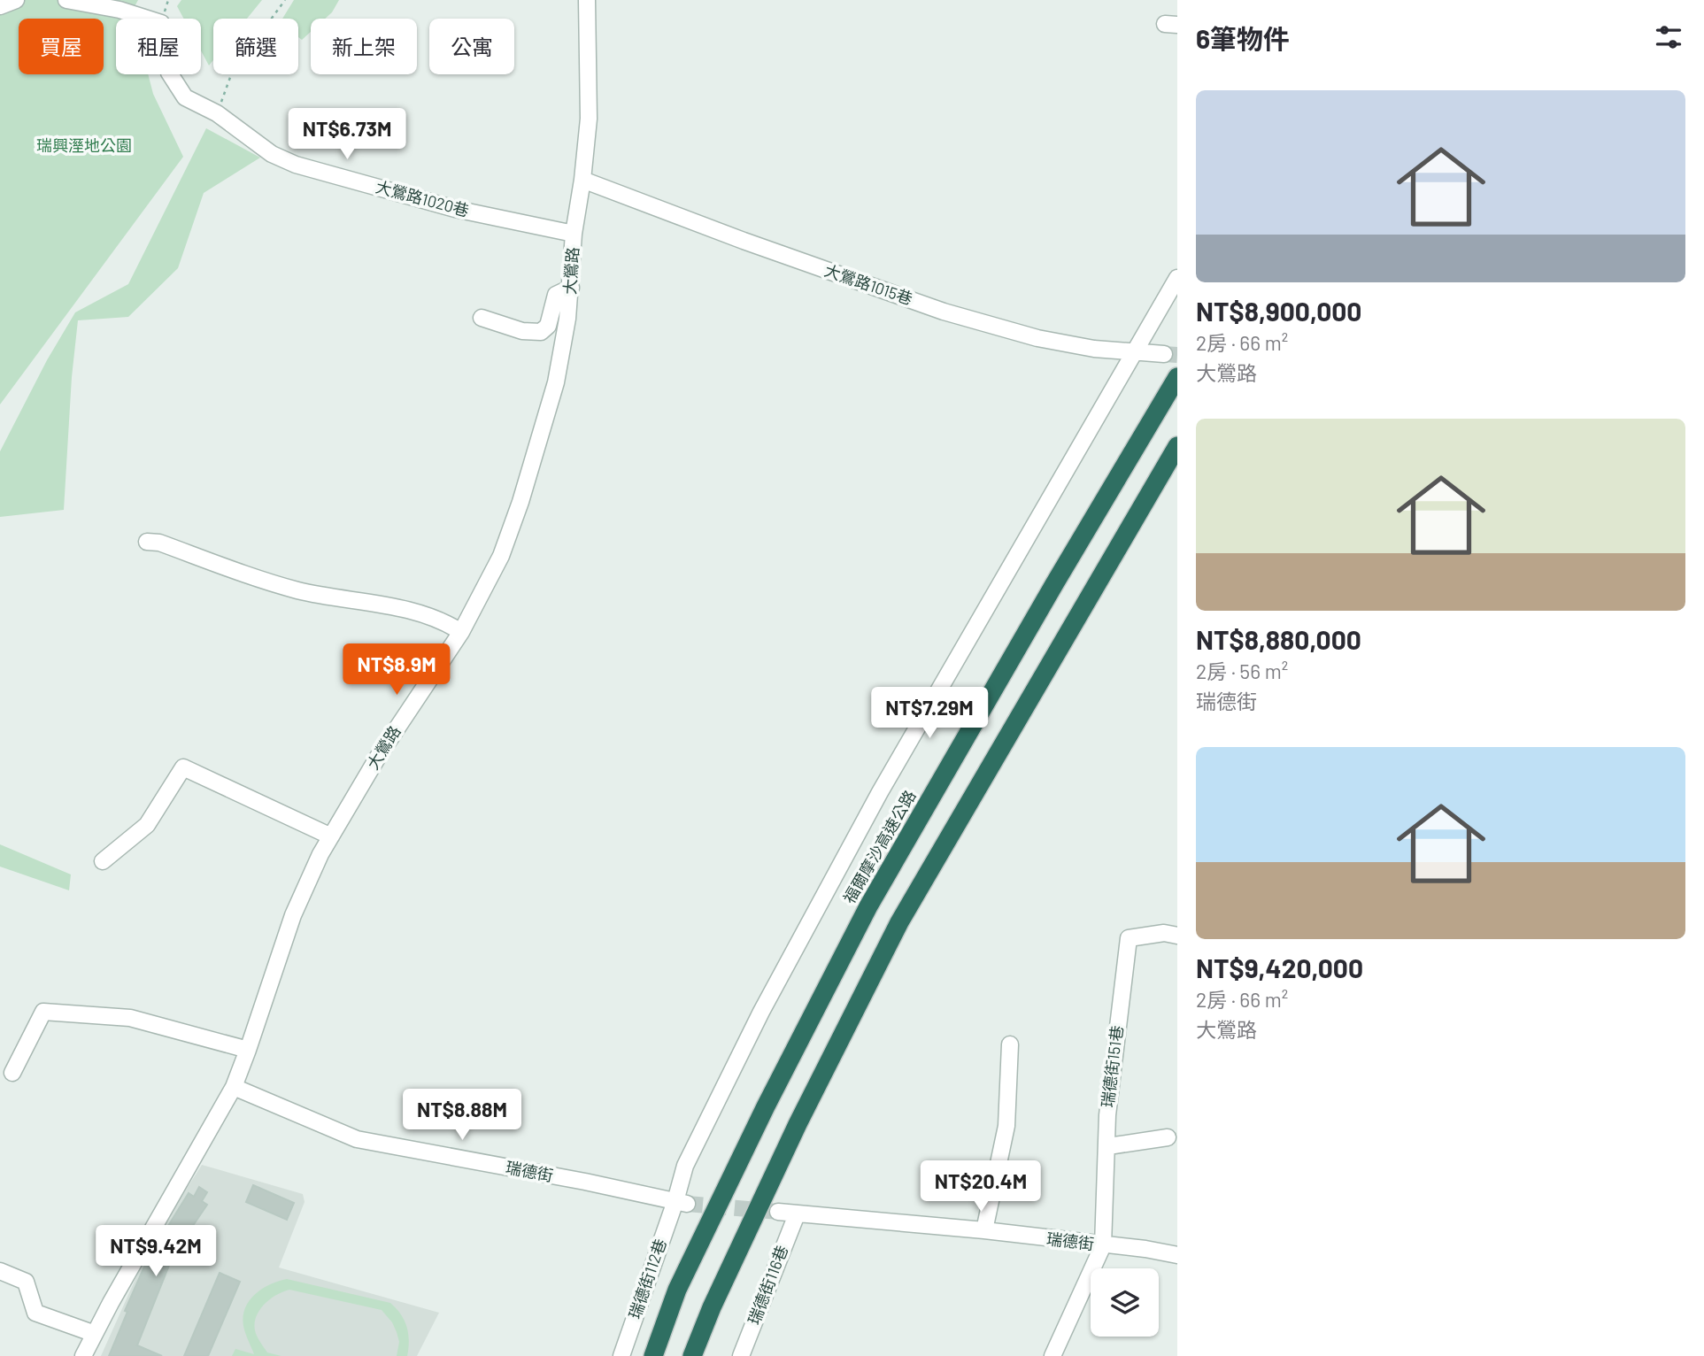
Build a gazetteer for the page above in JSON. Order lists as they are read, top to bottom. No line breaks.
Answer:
{"streets":{"highway":["福爾摩沙高速公路"],"street":["大鶯路1020巷","大鶯路","大鶯路1015巷","瑞德街151巷","瑞德街","瑞德街112巷","瑞德街116巷"]},"crossings":[["大鶯路1020巷","大鶯路"],["大鶯路","大鶯路1015巷"],["大鶯路","瑞德街"],["大鶯路1015巷","瑞德街112巷"],["瑞德街151巷","瑞德街"],["瑞德街","瑞德街112巷"],["瑞德街","瑞德街116巷"]],"parks":["瑞興溼地公園"],"page":{"heading":"6筆物件","chip":["買屋","租屋","篩選","新上架","公寓"],"list":[{"name":"NT$8,900,000","note":"2房 · 66 m² · 大鶯路"},{"name":"NT$8,880,000","note":"2房 · 56 m² · 瑞德街"},{"name":"NT$9,420,000","note":"2房 · 66 m² · 大鶯路"}],"price":["NT$6.73M","NT$8.9M","NT$7.29M","NT$8.88M","NT$20.4M","NT$9.42M"]}}
